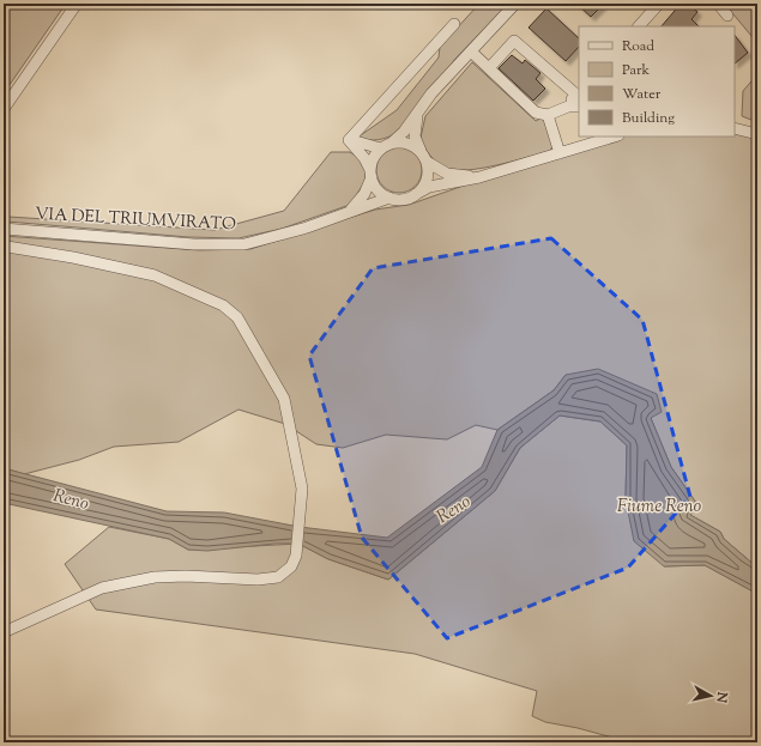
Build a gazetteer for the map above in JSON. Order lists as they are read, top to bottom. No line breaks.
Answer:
{"streets":{"street":["VIA DEL TRIUMVIRATO"]},"water":["Reno","Fiume Reno"],"legend":["Road","Park","Water","Building"],"north":"right"}
